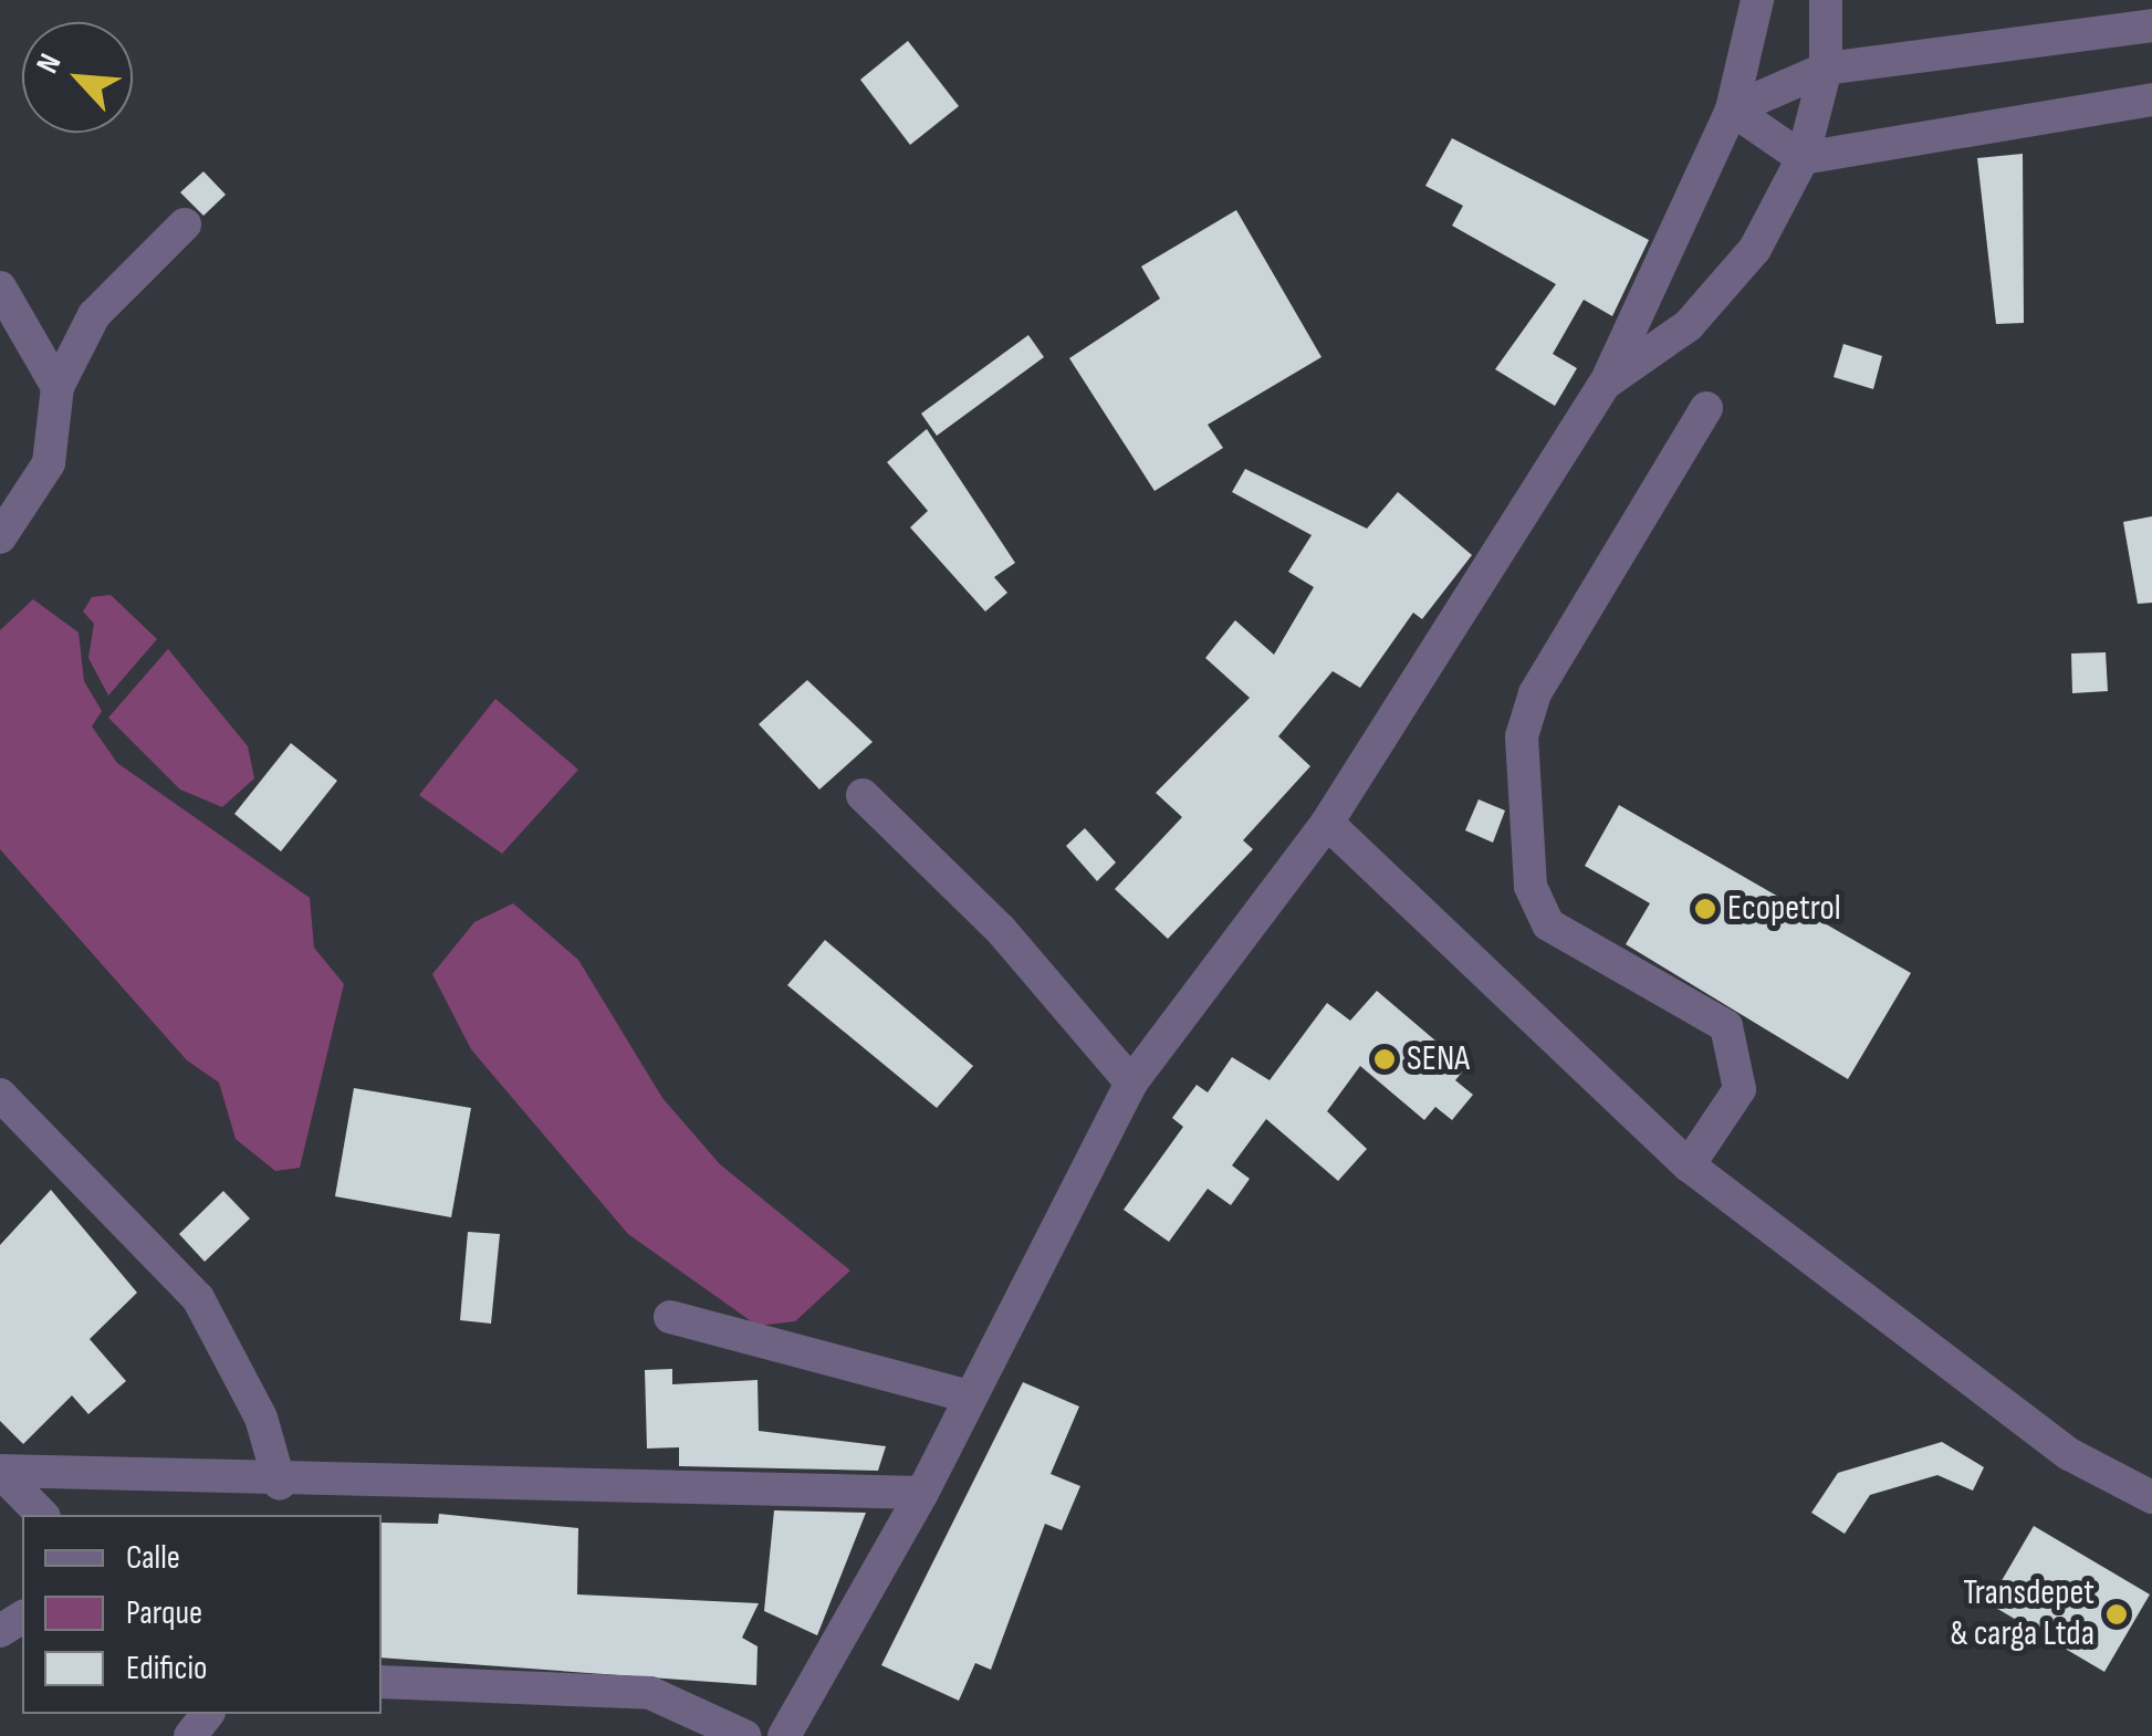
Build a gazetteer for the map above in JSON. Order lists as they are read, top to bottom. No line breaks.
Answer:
{"places":["Ecopetrol","SENA","Transdepet & carga Ltda"],"legend":["Calle","Parque","Edificio"],"north":"top left"}
